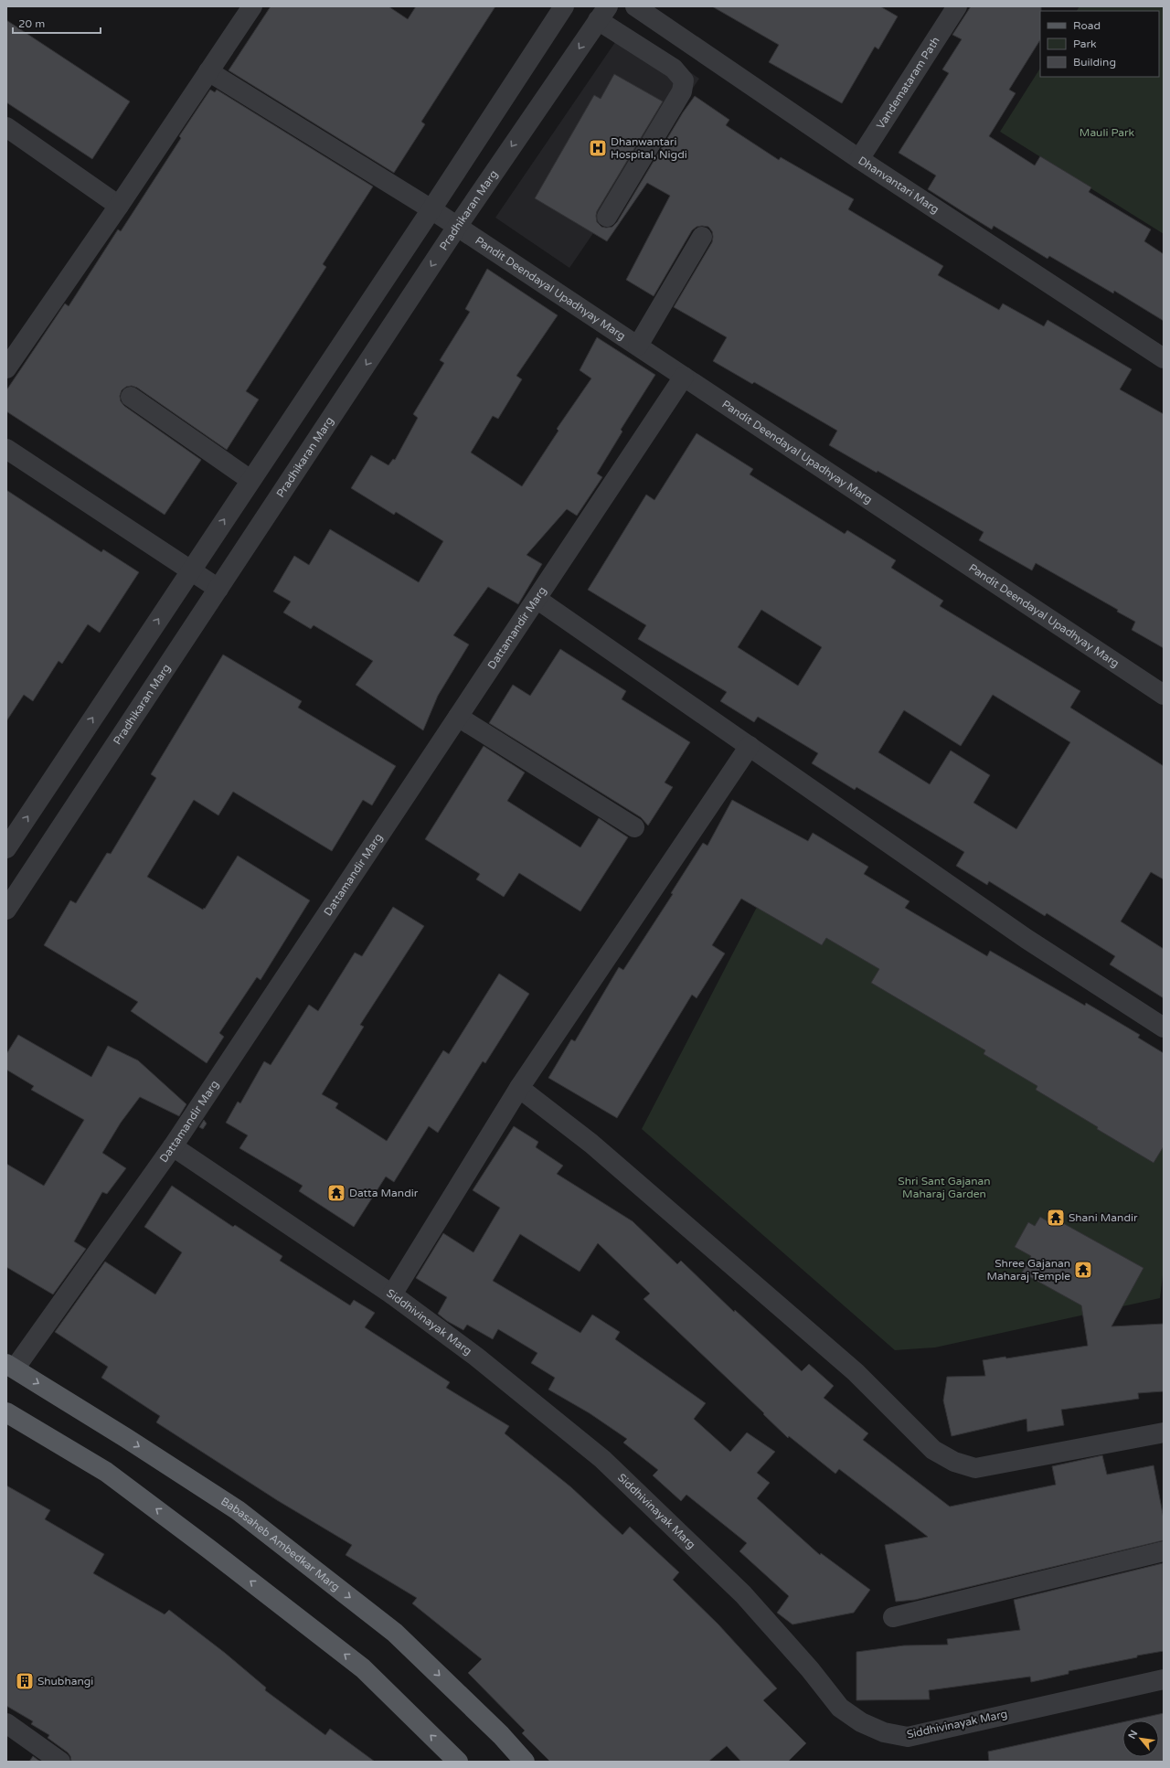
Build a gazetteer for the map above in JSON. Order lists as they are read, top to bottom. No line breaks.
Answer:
{"streets":{"main road":["Babasaheb Ambedkar Marg"],"street":["Vandemataram Path","Dhanvantari Marg","Pradhikaran Marg","Pandit Deendayal Upadhyay Marg","Dattamandir Marg","Siddhivinayak Marg"]},"crossings":[["Vandemataram Path","Dhanvantari Marg"],["Pradhikaran Marg","Pandit Deendayal Upadhyay Marg"],["Pandit Deendayal Upadhyay Marg","Dattamandir Marg"],["Dattamandir Marg","Siddhivinayak Marg"],["Dattamandir Marg","Babasaheb Ambedkar Marg"]],"parks":["Mauli Park","Shri Sant Gajanan Maharaj Garden"],"places":{"hospital":["Dhanwantari Hospital, Nigdi"],"temple":["Datta Mandir","Shani Mandir","Shree Gajanan Maharaj Temple"],"building":["Shubhangi"]},"legend":["Road","Park","Building"],"scale_bar":"20 m","north":"top left"}
